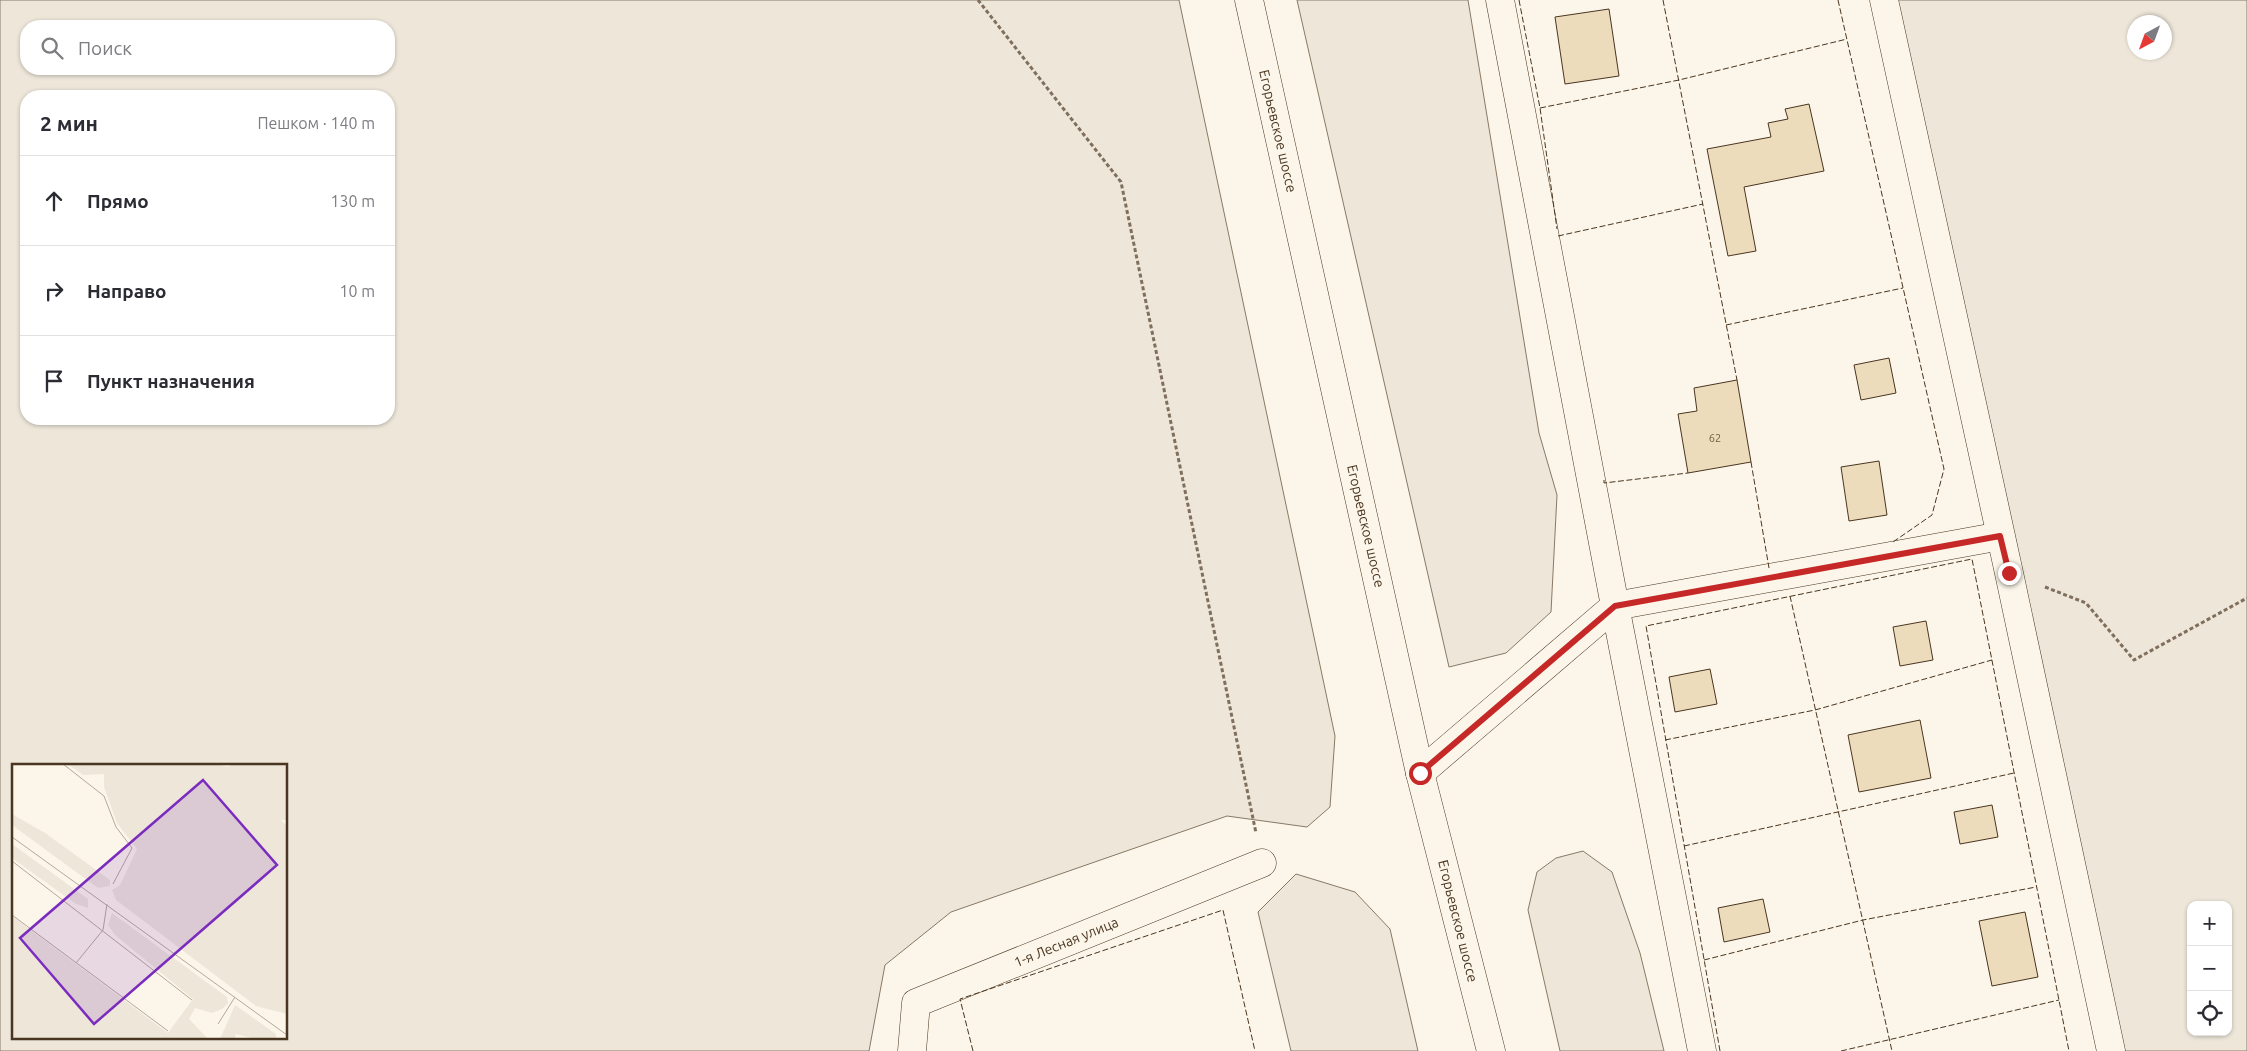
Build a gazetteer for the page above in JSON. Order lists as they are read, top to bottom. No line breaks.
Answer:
{"streets":{"street":["Егорьевское шоссе","1-я Лесная улица"]},"house_numbers":["62"],"north":"bottom left","page":{"search":"Поиск","heading":["2 мин","Пешком · 140 m"],"list":[["Прямо","130 m"],["Направо","10 m"],"Пункт назначения"],"map_buttons":["+","−"]}}
